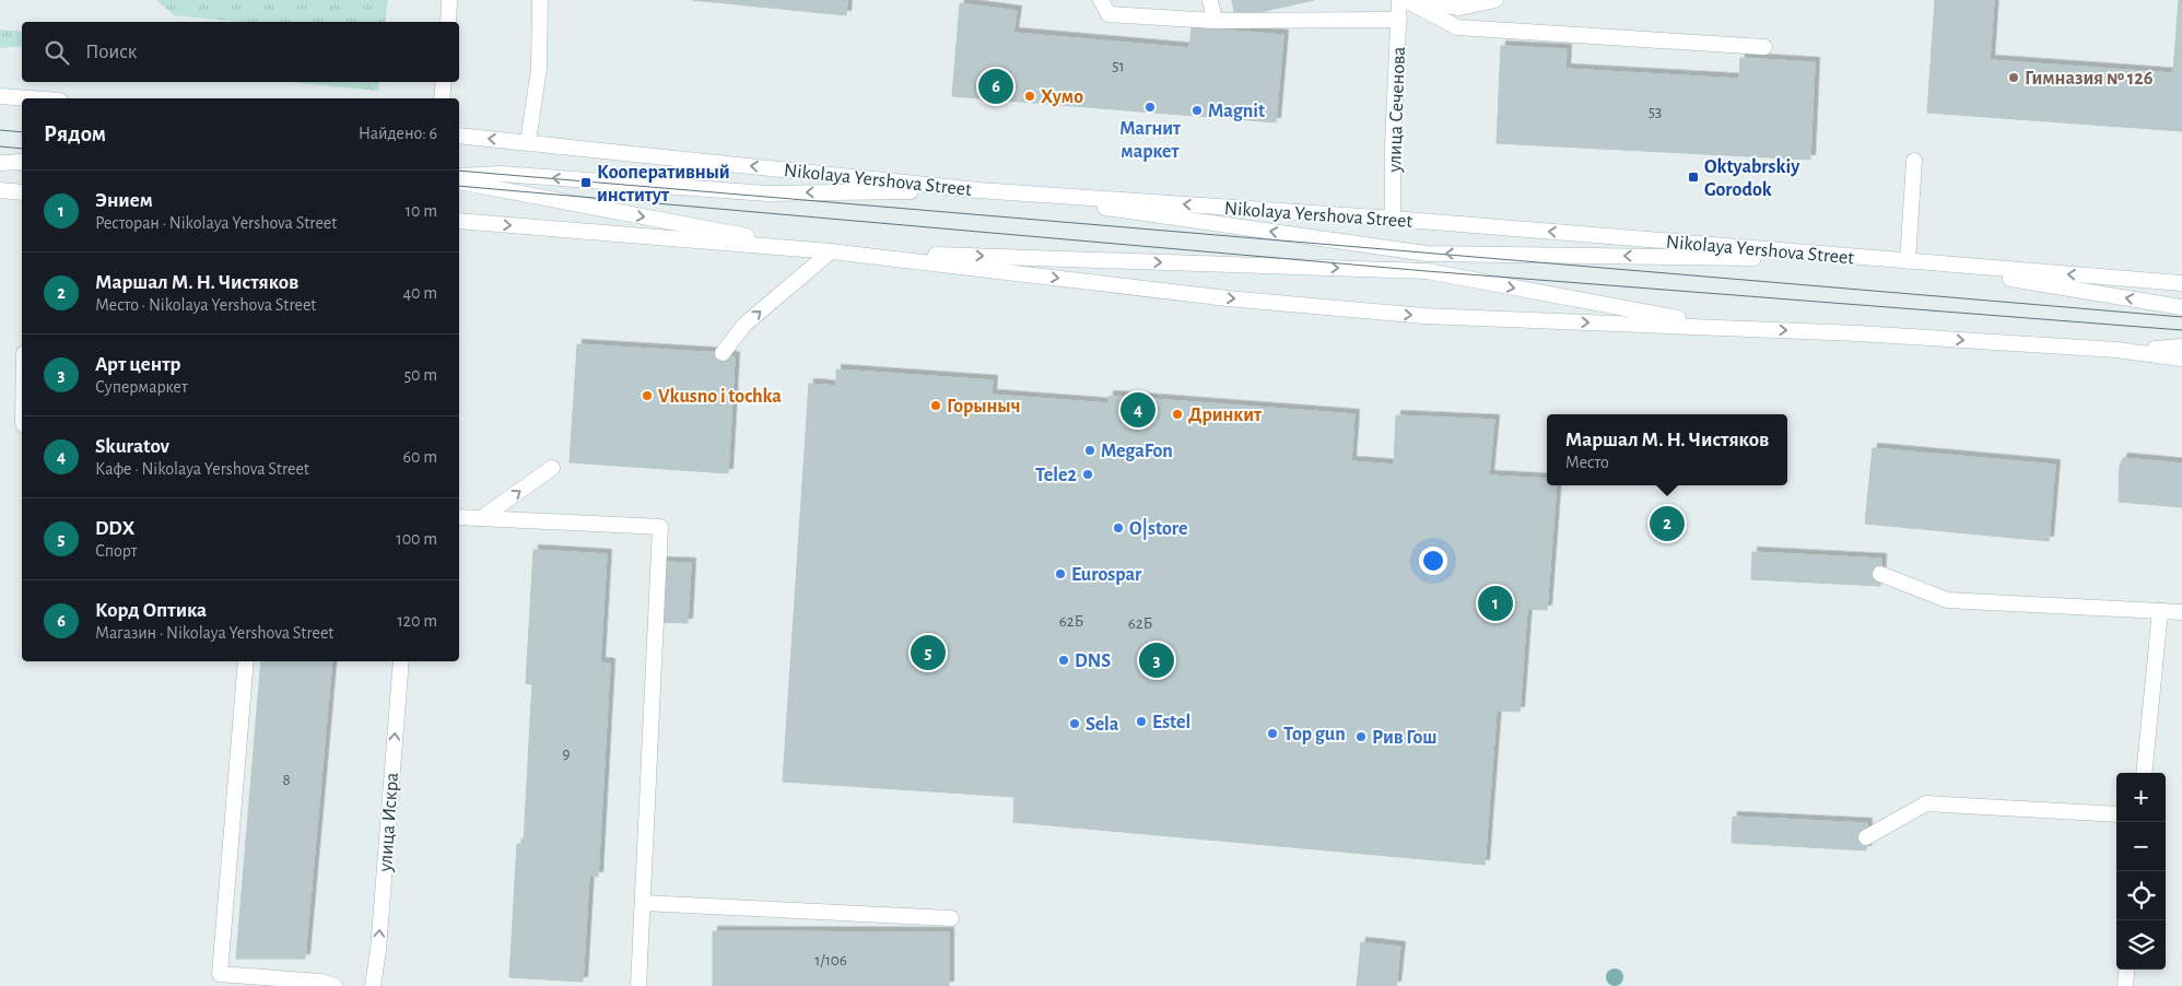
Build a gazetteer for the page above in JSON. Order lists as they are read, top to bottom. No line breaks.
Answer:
{"streets":{"main road":["улица Сеченова","Nikolaya Yershova Street","улица Искра"]},"crossings":[["улица Сеченова","Nikolaya Yershova Street"]],"one_way":["улица Искра"],"places":{"other":["Гимназия № 126","Хумо","Магнит маркет","Magnit","Vkusno i tochka","Горыныч","Дринкит","MegaFon","Tele2","O|store","Eurospar","DNS","Estel","Sela","Top gun","Рив Гош"],"transit":["Oktyabrskiy Gorodok","Кооперативный институт"]},"house_numbers":["51","53","62Б","62Б","9","8","1/106"],"page":{"search":"Поиск","pins":["6","4","2","1","5","3"],"heading":["Рядом","Найдено: 6"],"list":[{"mark":"1","name":"Энием","note":"Ресторан · Nikolaya Yershova Street","value":"10 m"},{"mark":"2","name":"Маршал М. Н. Чистяков","note":"Место · Nikolaya Yershova Street","value":"40 m"},{"mark":"3","name":"Арт центр","note":"Супермаркет","value":"50 m"},{"mark":"4","name":"Skuratov","note":"Кафе · Nikolaya Yershova Street","value":"60 m"},{"mark":"5","name":"DDX","note":"Спорт","value":"100 m"},{"mark":"6","name":"Корд Оптика","note":"Магазин · Nikolaya Yershova Street","value":"120 m"}],"popup":["Маршал М. Н. Чистяков","Место"],"map_buttons":["+","−"]}}
